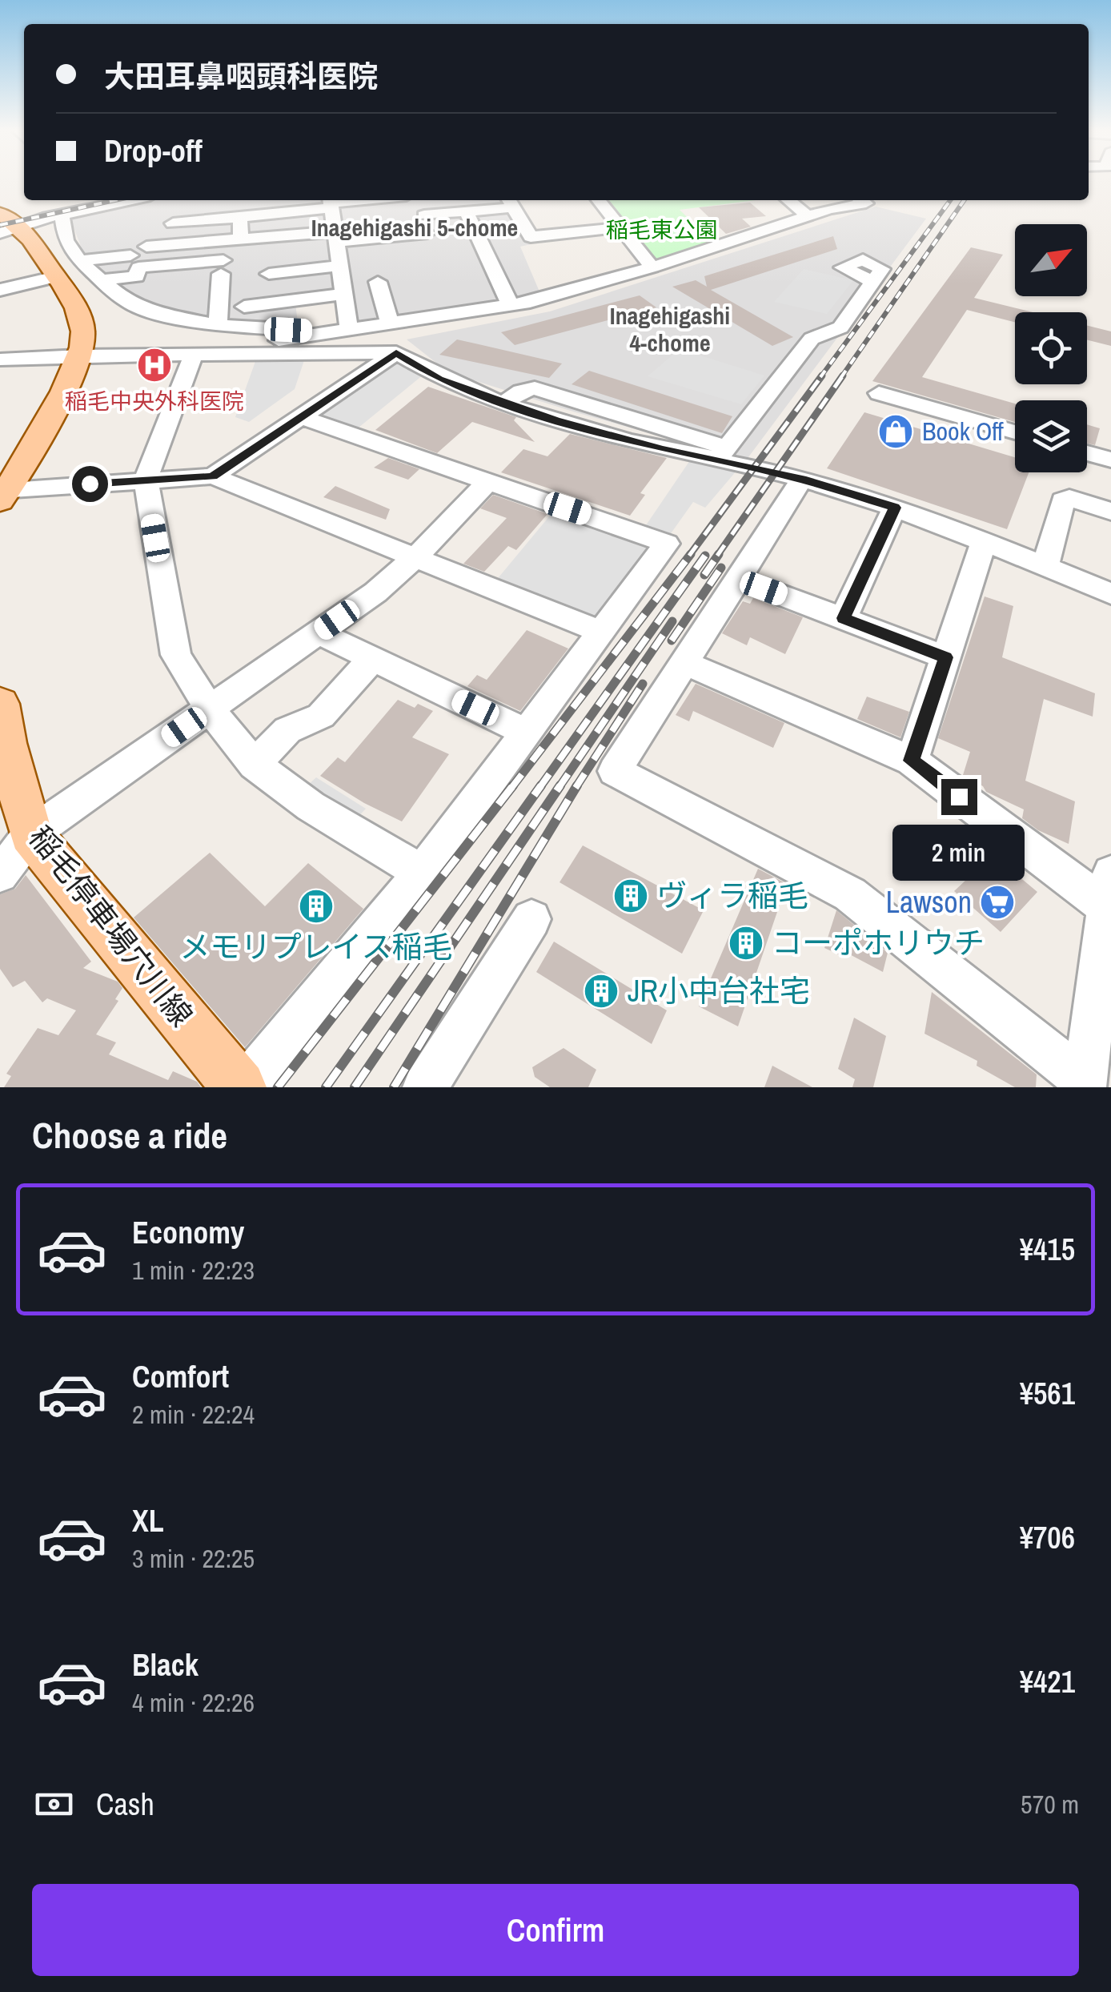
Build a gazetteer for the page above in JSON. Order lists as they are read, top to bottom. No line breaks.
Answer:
{"streets":{"main road":["稲毛停車場穴川線"]},"districts":["Inagehigashi 5-chome","Inagehigashi 4-chome"],"parks":["稲毛東公園"],"places":{"hospital":["稲毛中央外科医院"],"shop":["Book Off"],"building":["ヴィラ稲毛","メモリプレイス稲毛","コーポホリウチ","JR小中台社宅"],"supermarket":["Lawson"]},"north":"top right","page":{"banner":["大田耳鼻咽頭科医院","Drop-off"],"bubble":"2 min","heading":"Choose a ride","list":[{"name":"Economy","note":"1 min · 22:23","value":"¥415"},{"name":"Comfort","note":"2 min · 22:24","value":"¥561"},{"name":"XL","note":"3 min · 22:25","value":"¥706"},{"name":"Black","note":"4 min · 22:26","value":"¥421"}],"pay":["Cash","570 m"],"buttons":"Confirm"}}
